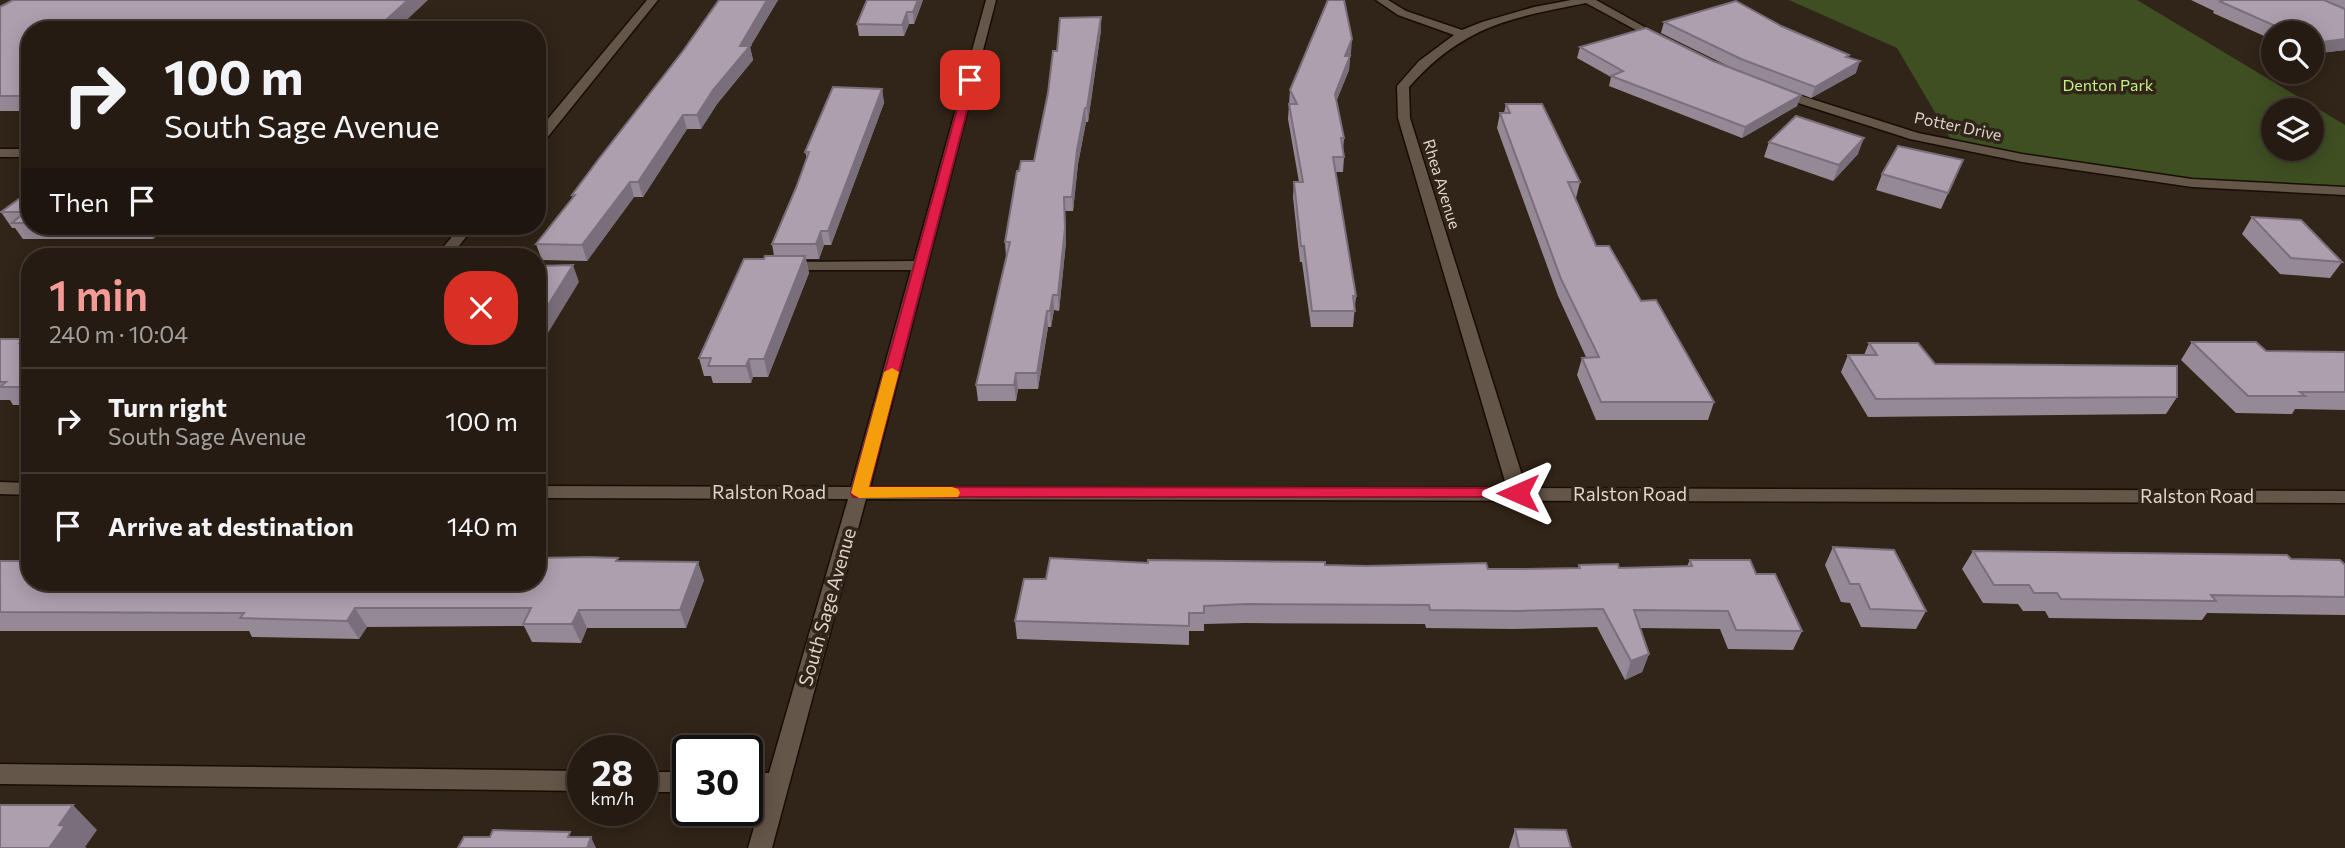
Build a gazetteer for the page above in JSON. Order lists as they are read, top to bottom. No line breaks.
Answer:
{"streets":{"street":["Potter Drive","Rhea Avenue","Ralston Road","South Sage Avenue"]},"crossings":[["Rhea Avenue","Ralston Road"],["Ralston Road","South Sage Avenue"]],"parks":["Denton Park"],"page":{"turn":["100 m","South Sage Avenue"],"then":"Then","heading":["1 min","240 m · 10:04"],"list":[{"name":"Turn right","note":"South Sage Avenue","value":"100 m"},{"name":"Arrive at destination","value":"140 m"}],"speed":"28 km/h","limit":"30"}}
